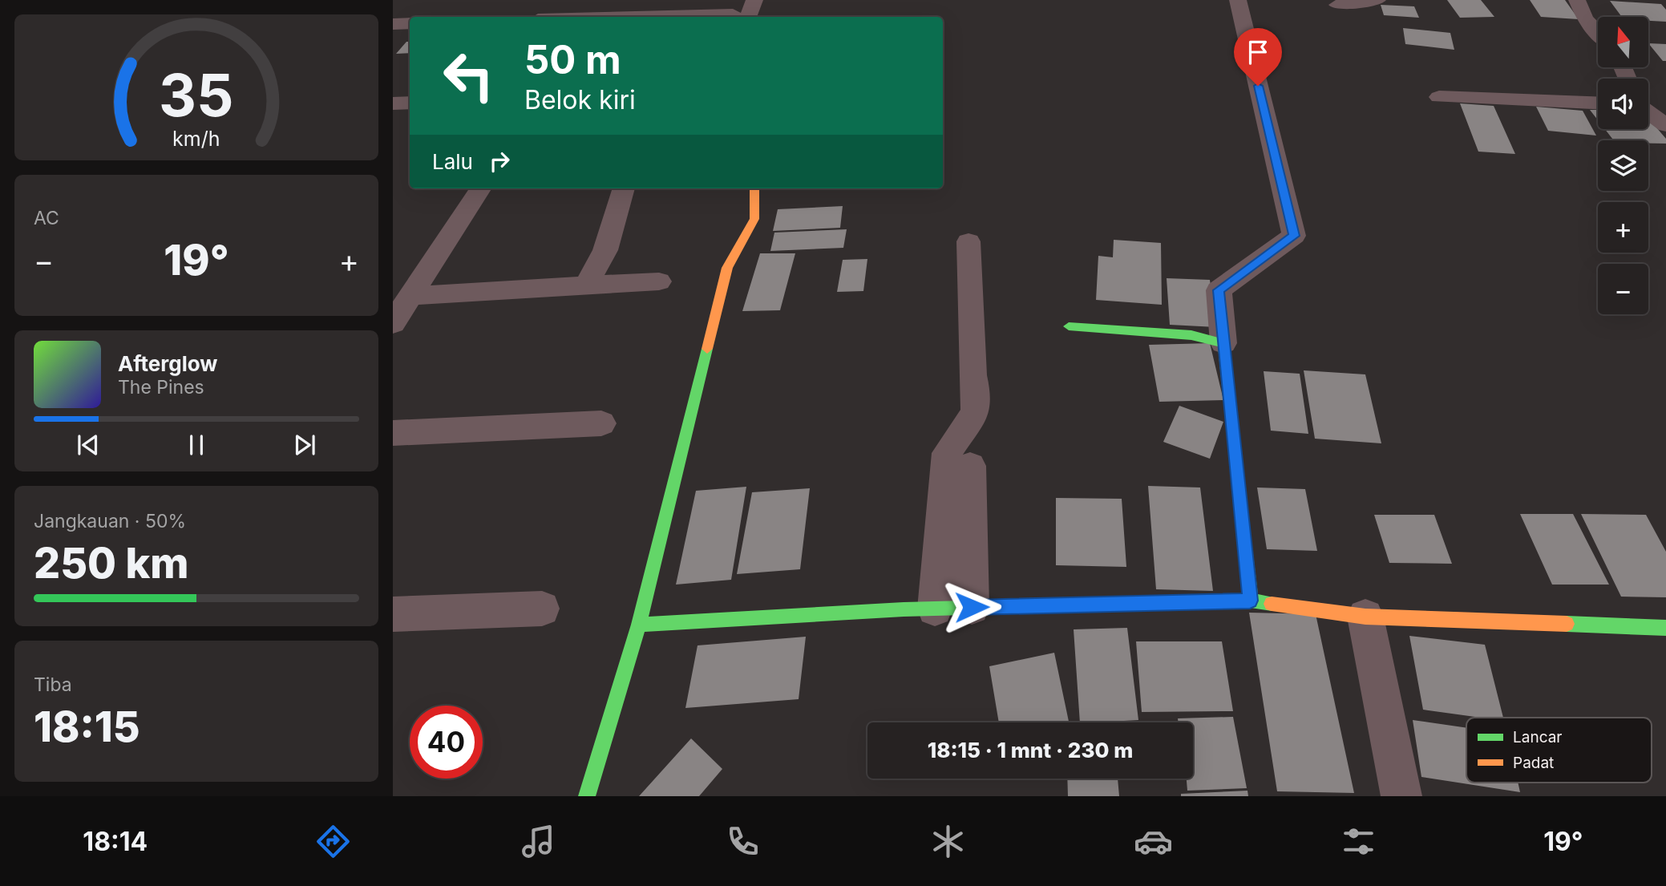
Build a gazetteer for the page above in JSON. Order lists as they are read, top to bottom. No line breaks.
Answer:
{"legend":["Lancar","Padat"],"north":"top","page":{"map_buttons":["+","−"],"turn":["50 m","Belok kiri"],"then":"Lalu","tile":["AC",["Jangkauan · 50%","250 km"],["Tiba","18:15"]],"heat":["−","19°","+"],"song":["Afterglow","The Pines"],"limit":"40","trip":"18:15 · 1 mnt · 230 m","tabs":["18:14","19°"],"gauge":["35","km/h"]}}
